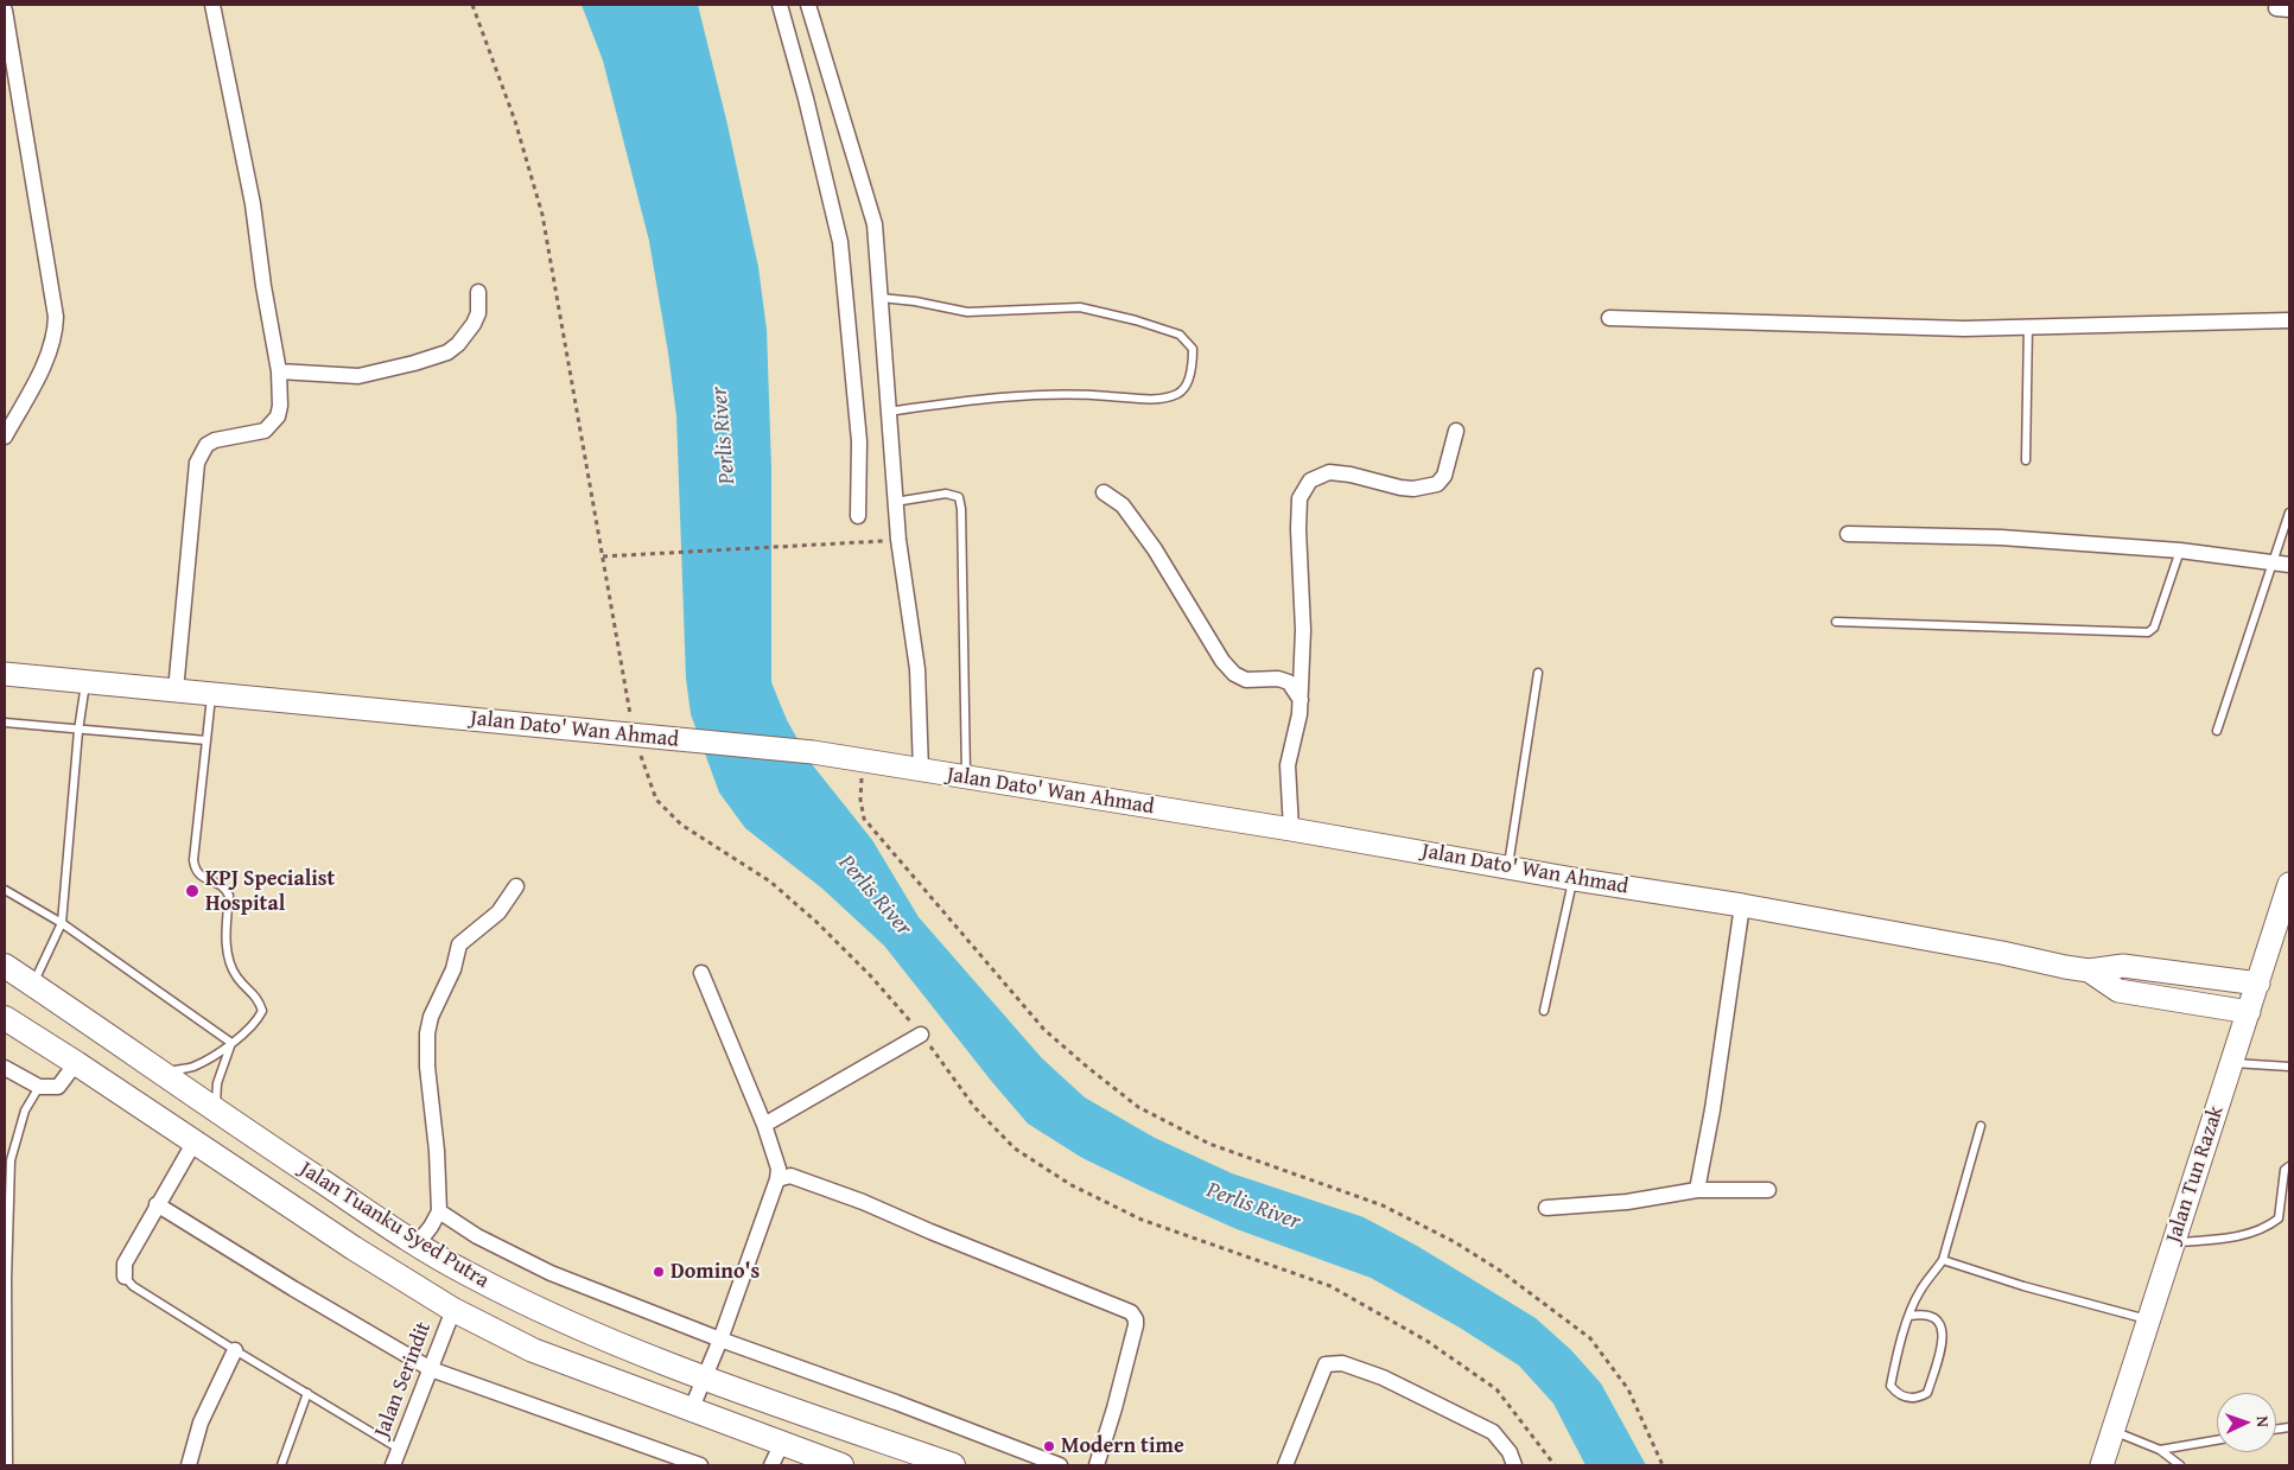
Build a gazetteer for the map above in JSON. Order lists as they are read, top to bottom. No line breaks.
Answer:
{"streets":{"main road":["Jalan Dato' Wan Ahmad","Jalan Tun Razak","Jalan Tuanku Syed Putra"],"street":["Jalan Serindit"]},"crossings":[["Jalan Tuanku Syed Putra","Jalan Serindit"]],"water":["Perlis River"],"places":["KPJ Specialist Hospital","Domino's","Modern time"],"north":"right"}
